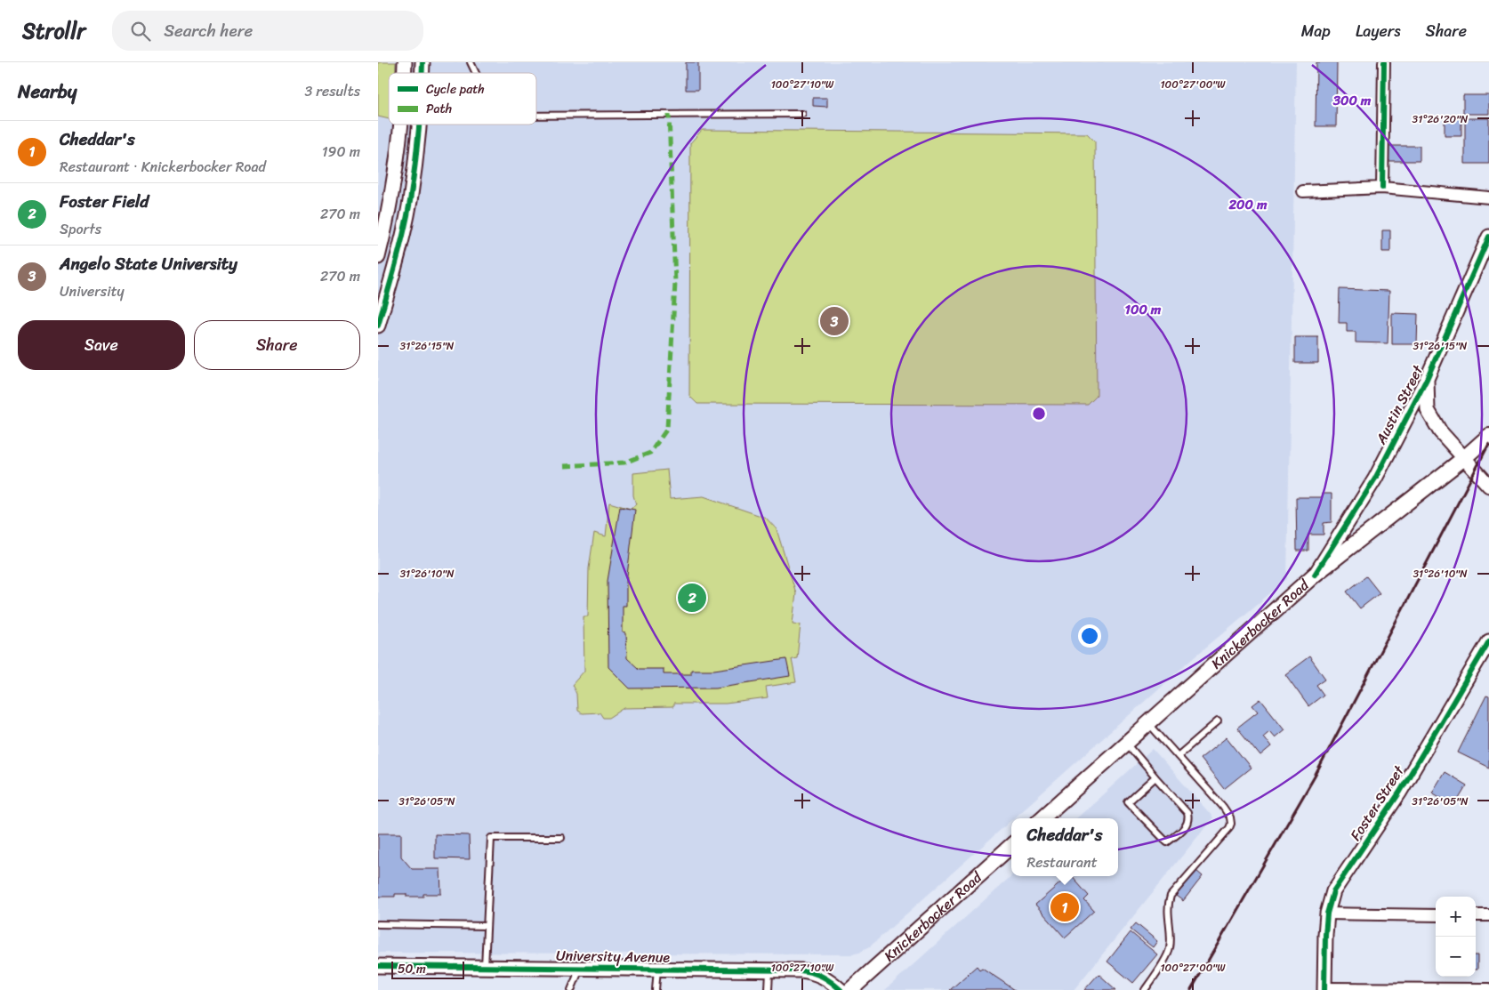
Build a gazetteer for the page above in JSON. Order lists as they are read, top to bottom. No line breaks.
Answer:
{"streets":{"main road":["Knickerbocker Road"],"street":["Austin Street","Foster Street","University Avenue"]},"crossings":[["Austin Street","Knickerbocker Road"]],"legend":["Cycle path","Path"],"scale_bar":"50 m","page":{"header":"Strollr","search":"Search here","nav":["Map","Layers","Share"],"heading":["Nearby","3 results"],"list":[{"mark":"1","name":"Cheddar's","note":"Restaurant · Knickerbocker Road","value":"190 m"},{"mark":"2","name":"Foster Field","note":"Sports","value":"270 m"},{"mark":"3","name":"Angelo State University","note":"University","value":"270 m"}],"pins":["3","2","1"],"buttons":["Save","Share"],"popup":["Cheddar's","Restaurant"],"map_buttons":["+","−"],"scale":"50 m"},"coordinates":["100°27'10\"W","100°27'00\"W","31°26'20\"N","31°26'15\"N","31°26'10\"N","31°26'05\"N"],"rings":["300 m","200 m","100 m"]}
